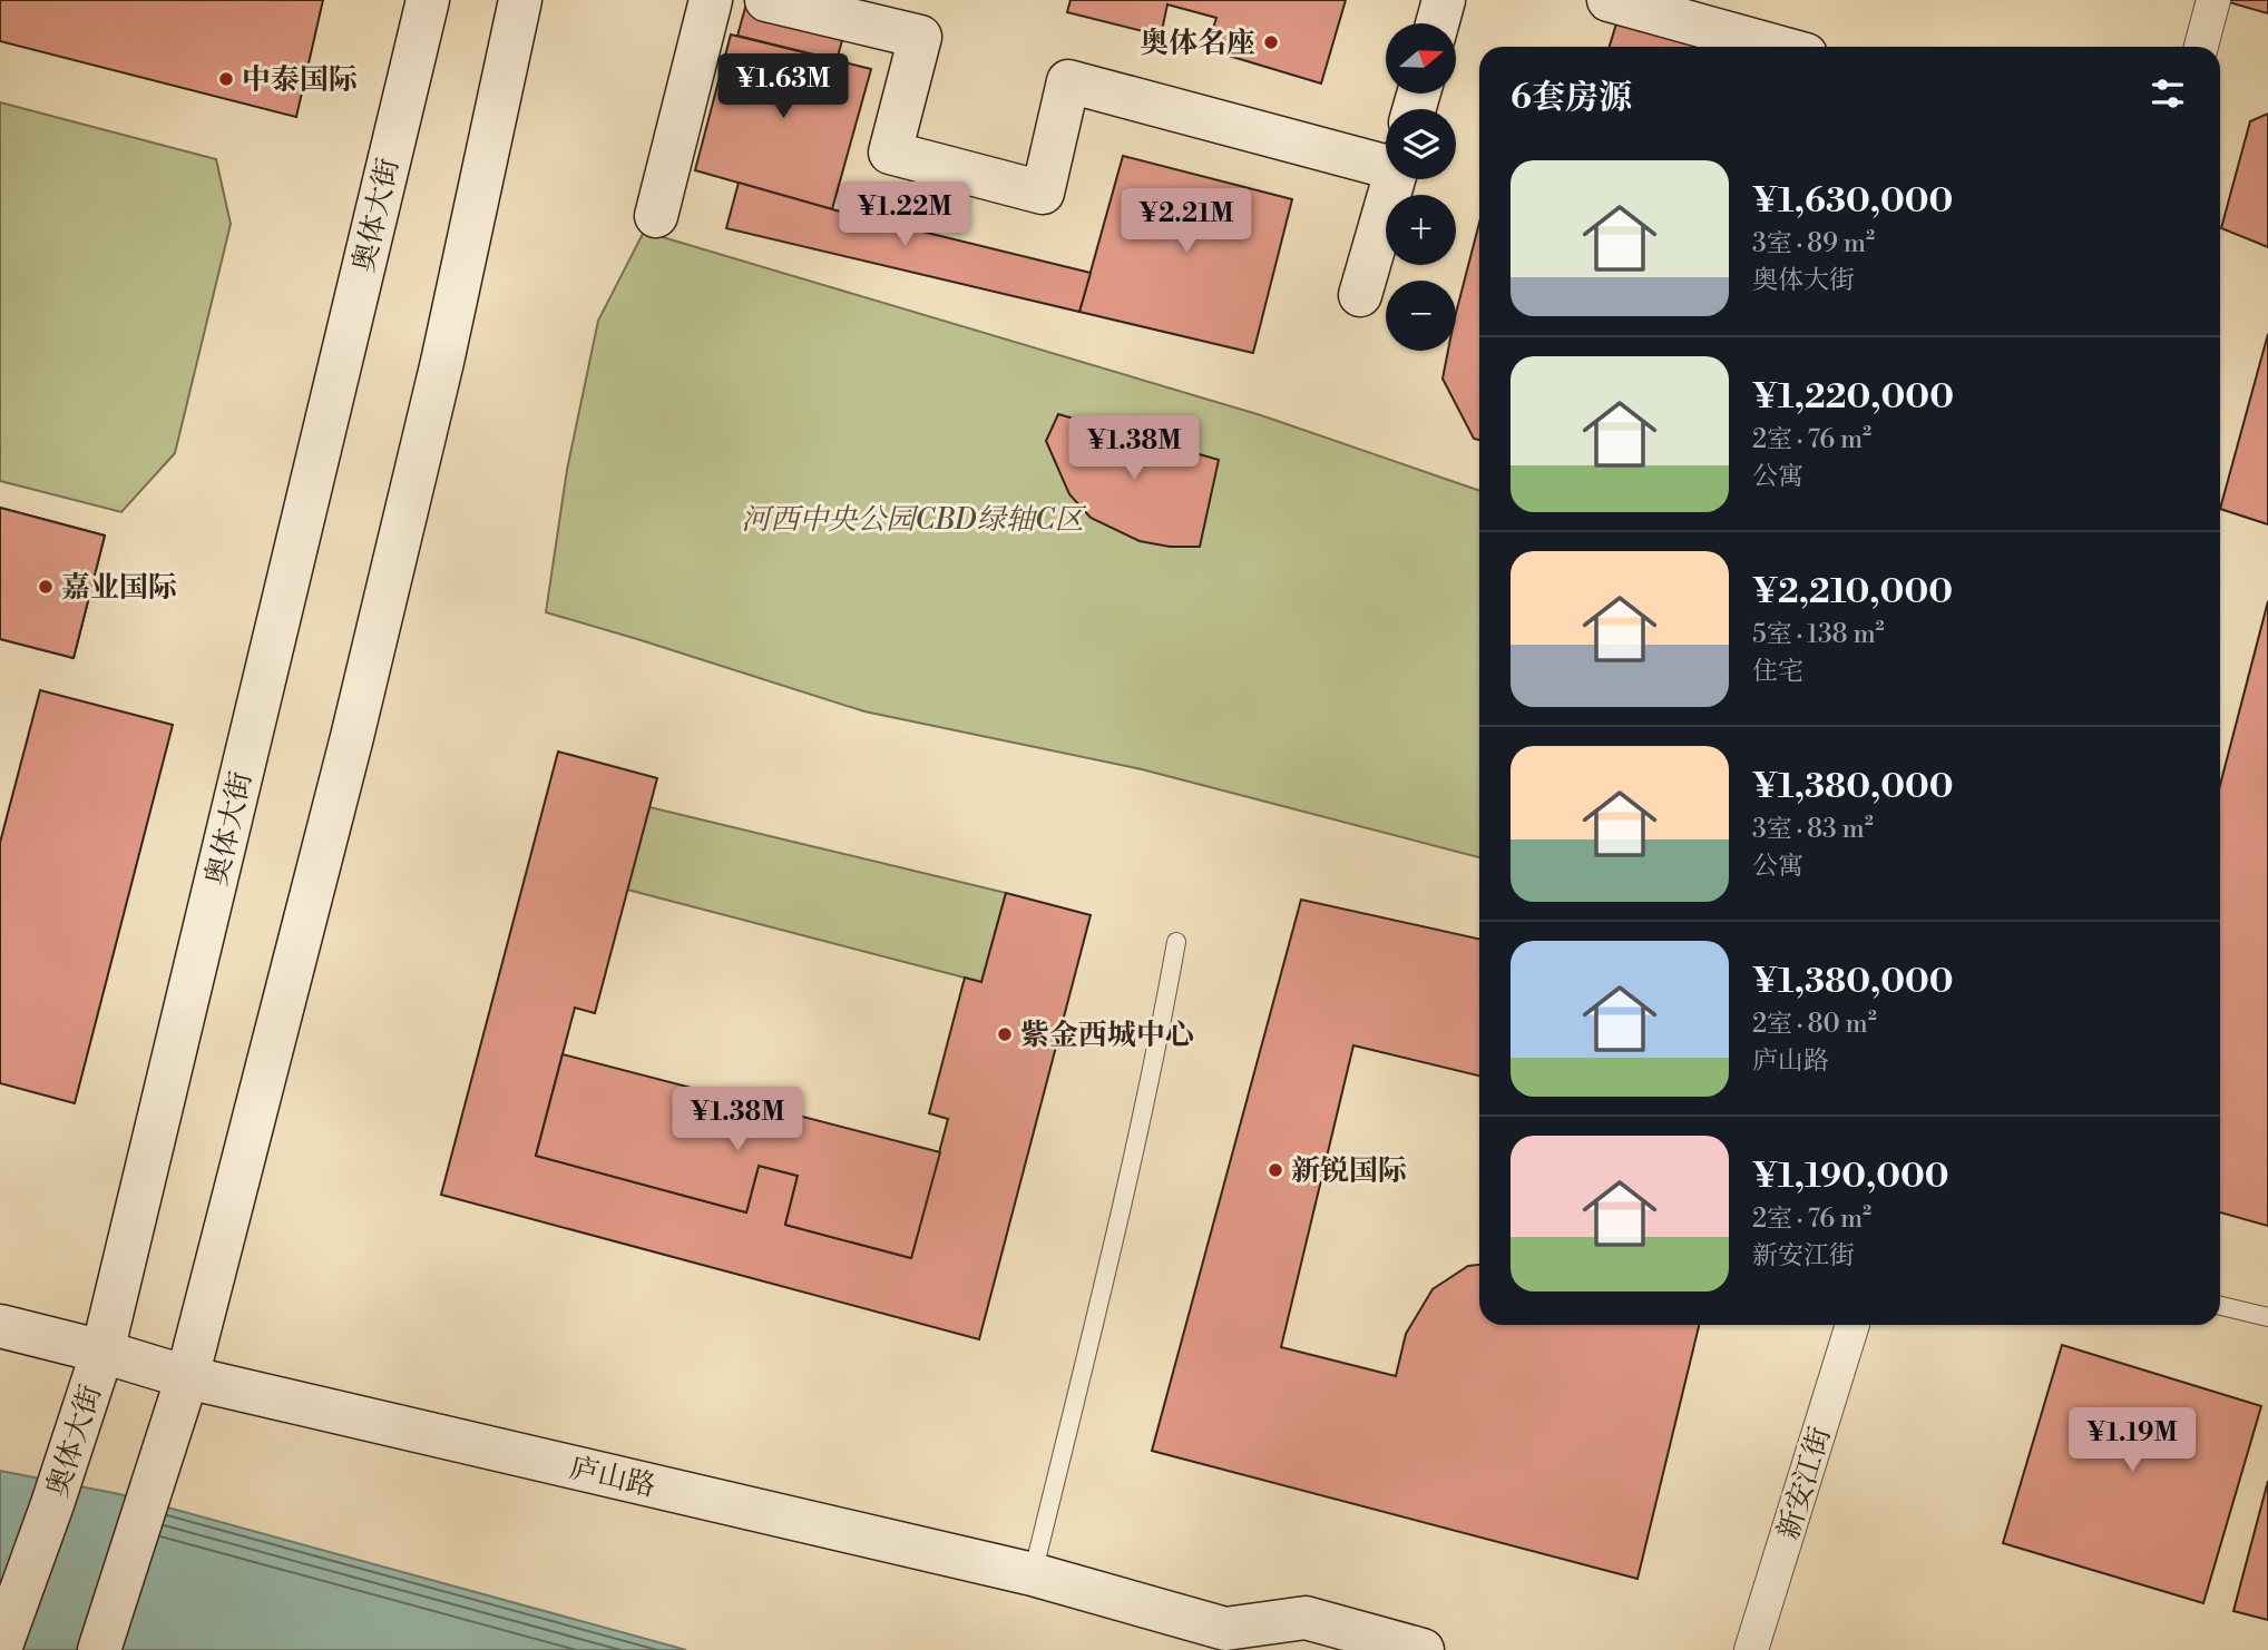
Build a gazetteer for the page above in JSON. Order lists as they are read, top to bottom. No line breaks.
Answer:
{"streets":{"main road":["奥体大街","庐山路"],"street":["新安江街"]},"crossings":[["奥体大街","庐山路"]],"parks":["河西中央公园CBD绿轴C区"],"places":["奥体名座","中泰国际","嘉业国际","紫金西城中心","新锐国际"],"north":"right","page":{"map_buttons":["+","−"],"heading":"6套房源","price":["¥1.63M","¥1.22M","¥2.21M","¥1.38M","¥1.38M","¥1.19M"],"list":[{"name":"¥1,630,000","note":"3室 · 89 m² · 奥体大街"},{"name":"¥1,220,000","note":"2室 · 76 m² · 公寓"},{"name":"¥2,210,000","note":"5室 · 138 m² · 住宅"},{"name":"¥1,380,000","note":"3室 · 83 m² · 公寓"},{"name":"¥1,380,000","note":"2室 · 80 m² · 庐山路"},{"name":"¥1,190,000","note":"2室 · 76 m² · 新安江街"}]}}
